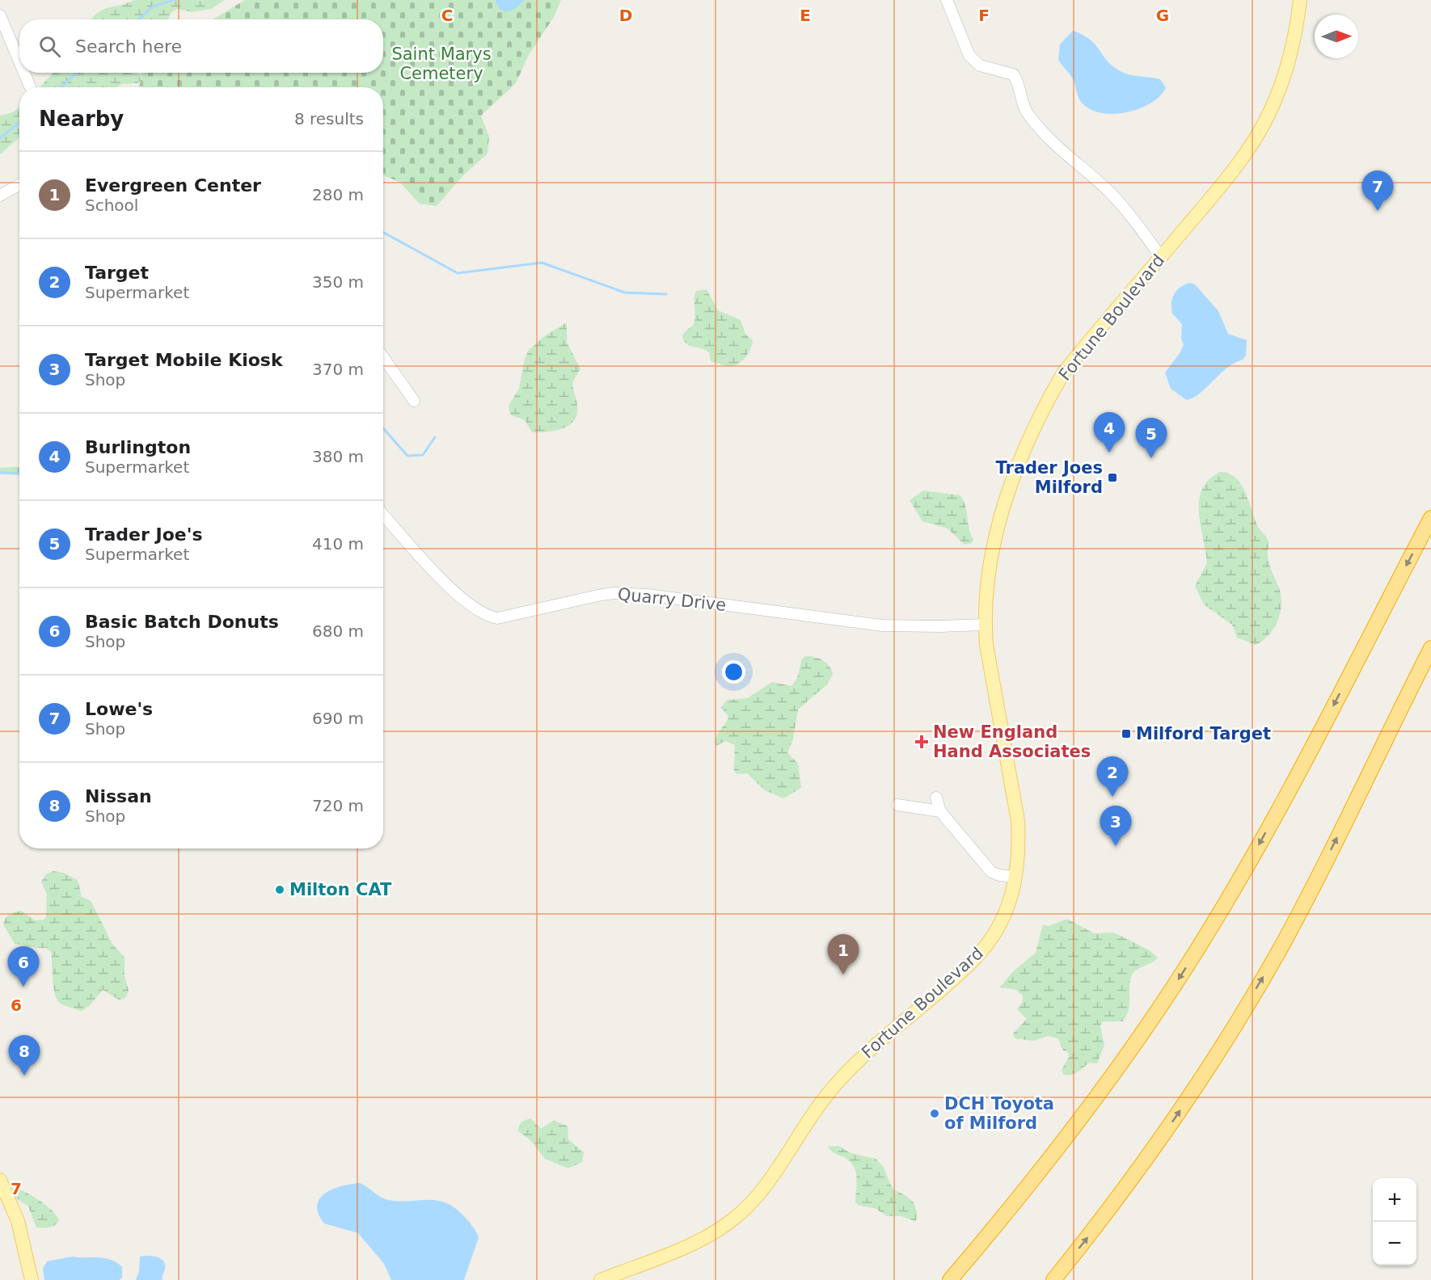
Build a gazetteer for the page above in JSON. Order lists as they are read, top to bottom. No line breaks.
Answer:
{"streets":{"main road":["Fortune Boulevard"],"street":["Quarry Drive"]},"crossings":[["Fortune Boulevard","Quarry Drive"]],"parks":["Saint Marys Cemetery"],"places":{"transit":["Trader Joes Milford","Milford Target"],"health":["New England Hand Associates"],"other":["Milton CAT","DCH Toyota of Milford"]},"north":"right","page":{"search":"Search here","heading":["Nearby","8 results"],"list":[{"mark":"1","name":"Evergreen Center","note":"School","value":"280 m"},{"mark":"2","name":"Target","note":"Supermarket","value":"350 m"},{"mark":"3","name":"Target Mobile Kiosk","note":"Shop","value":"370 m"},{"mark":"4","name":"Burlington","note":"Supermarket","value":"380 m"},{"mark":"5","name":"Trader Joe's","note":"Supermarket","value":"410 m"},{"mark":"6","name":"Basic Batch Donuts","note":"Shop","value":"680 m"},{"mark":"7","name":"Lowe's","note":"Shop","value":"690 m"},{"mark":"8","name":"Nissan","note":"Shop","value":"720 m"}],"pins":["7","4","5","2","3","1","6","8"],"map_buttons":["+","−"]},"grid":{"columns":["C","D","E","F","G"],"rows":["6","7"]}}
